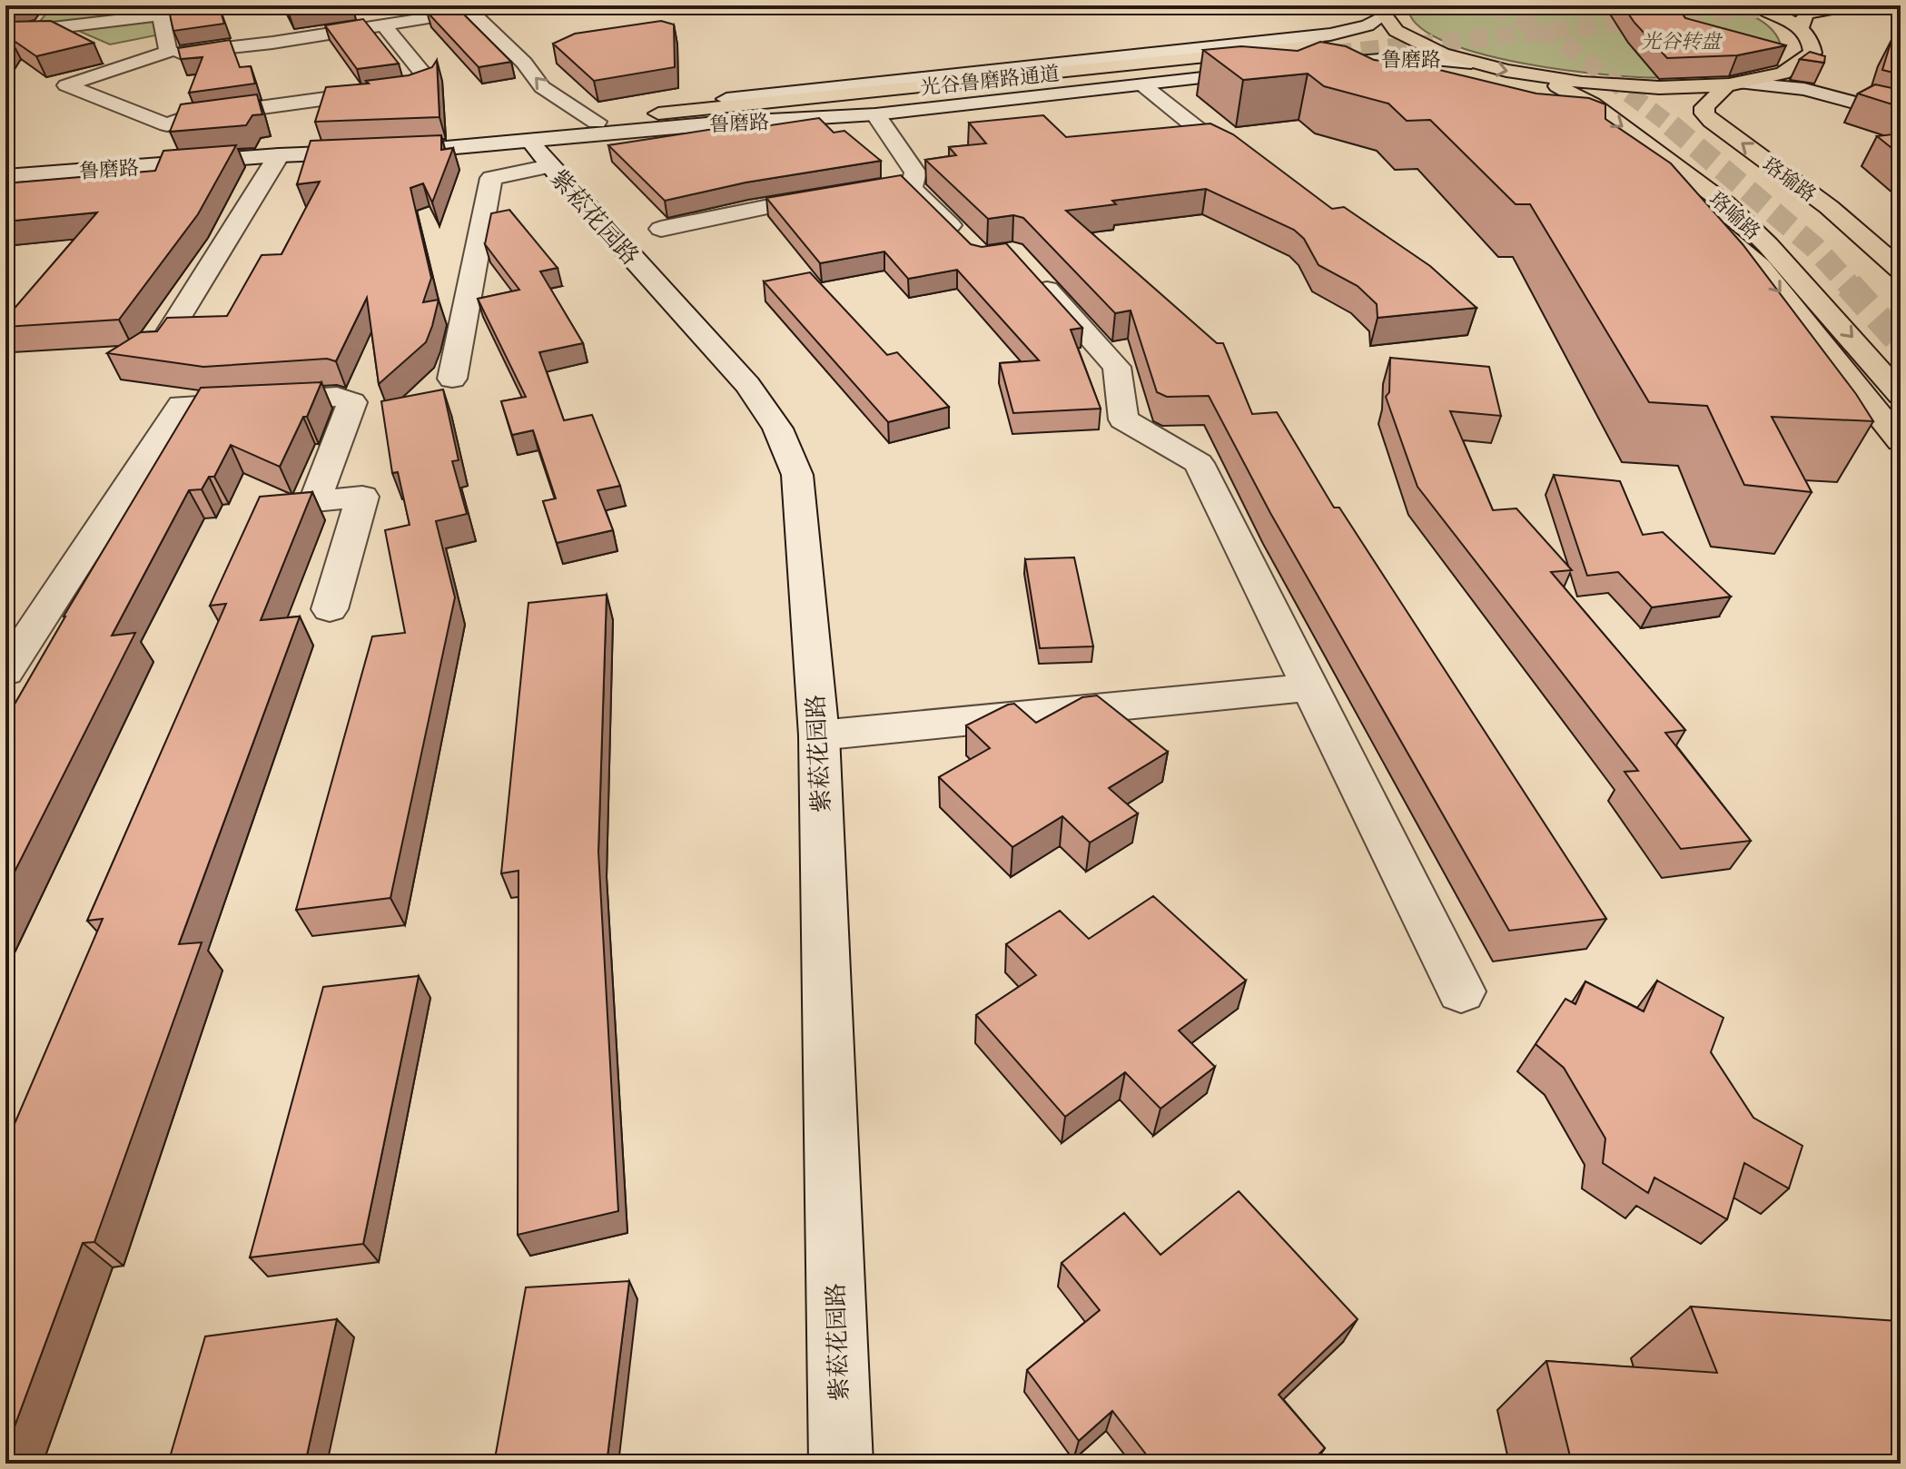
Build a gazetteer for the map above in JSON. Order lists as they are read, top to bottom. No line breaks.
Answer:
{"streets":{"main road":["光谷鲁磨路通道","珞瑜路","珞喻路"],"street":["鲁磨路","紫菘花园路"]},"crossings":[["鲁磨路","光谷鲁磨路通道"],["鲁磨路","紫菘花园路"]],"parks":["光谷转盘"]}
